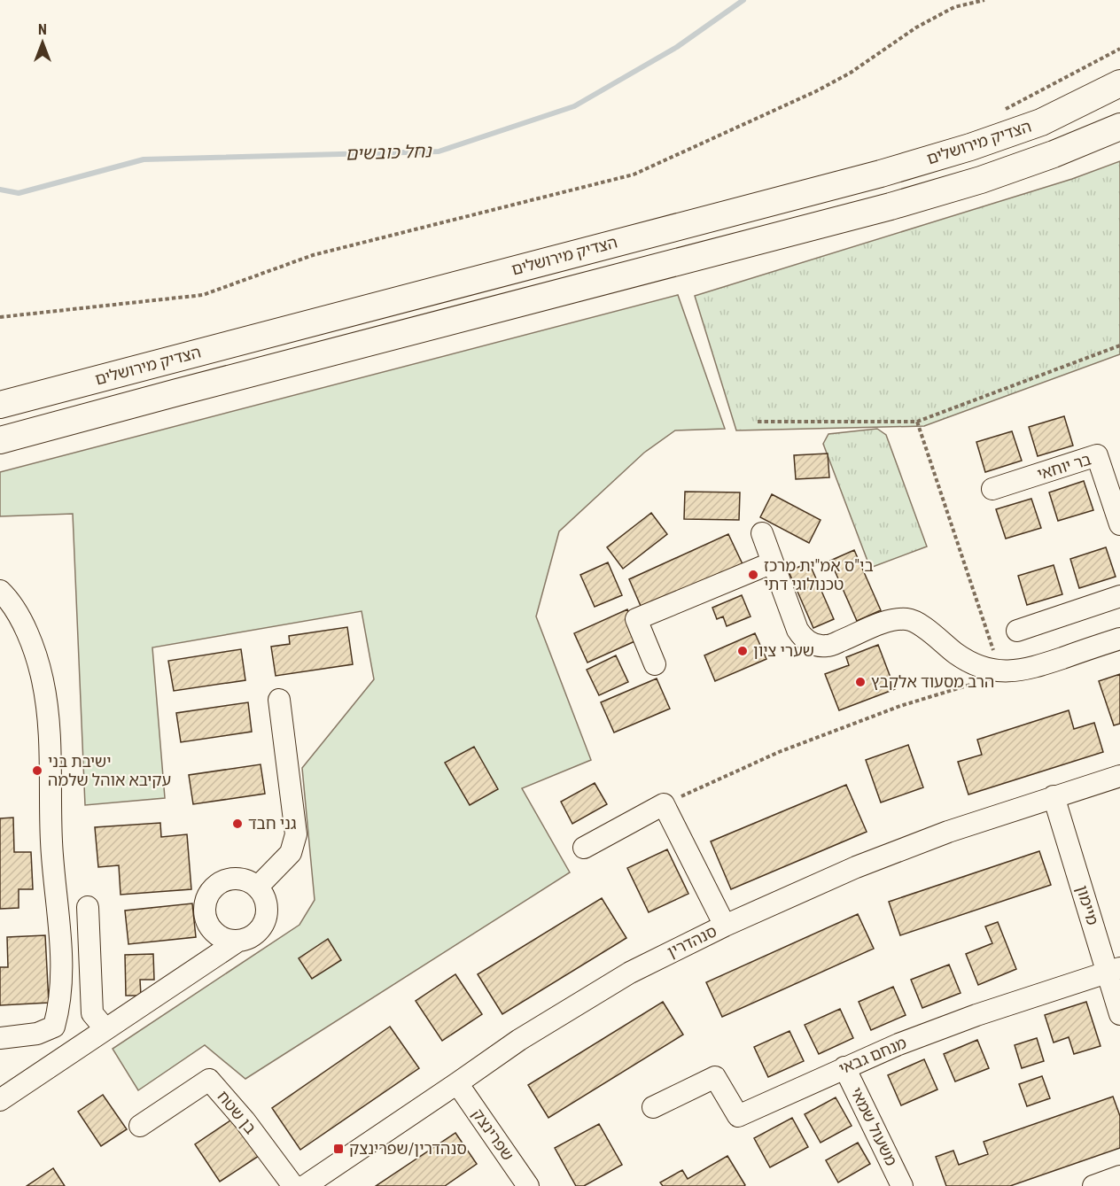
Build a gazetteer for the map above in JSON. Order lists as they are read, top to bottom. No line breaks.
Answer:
{"streets":{"main road":["הצדיק מירושלים"],"street":["בר יוחאי","מיימון","סנהדרין","מנחם גבאי","בן שטח","משעול שמאי","שפרינצק"]},"crossings":[["מיימון","סנהדרין"],["מיימון","מנחם גבאי"],["סנהדרין","שפרינצק"],["מנחם גבאי","משעול שמאי"]],"water":["נחל כובשים"],"places":{"other":["בי\"ס אמ\"ית מרכז טכנולוגי דתי","שערי ציון","הרב מסעוד אלקבץ","ישיבת בני עקיבא אוהל שלמה","גני חבד"],"transit":["סנהדרין/שפרינצק"]},"north":"top"}
